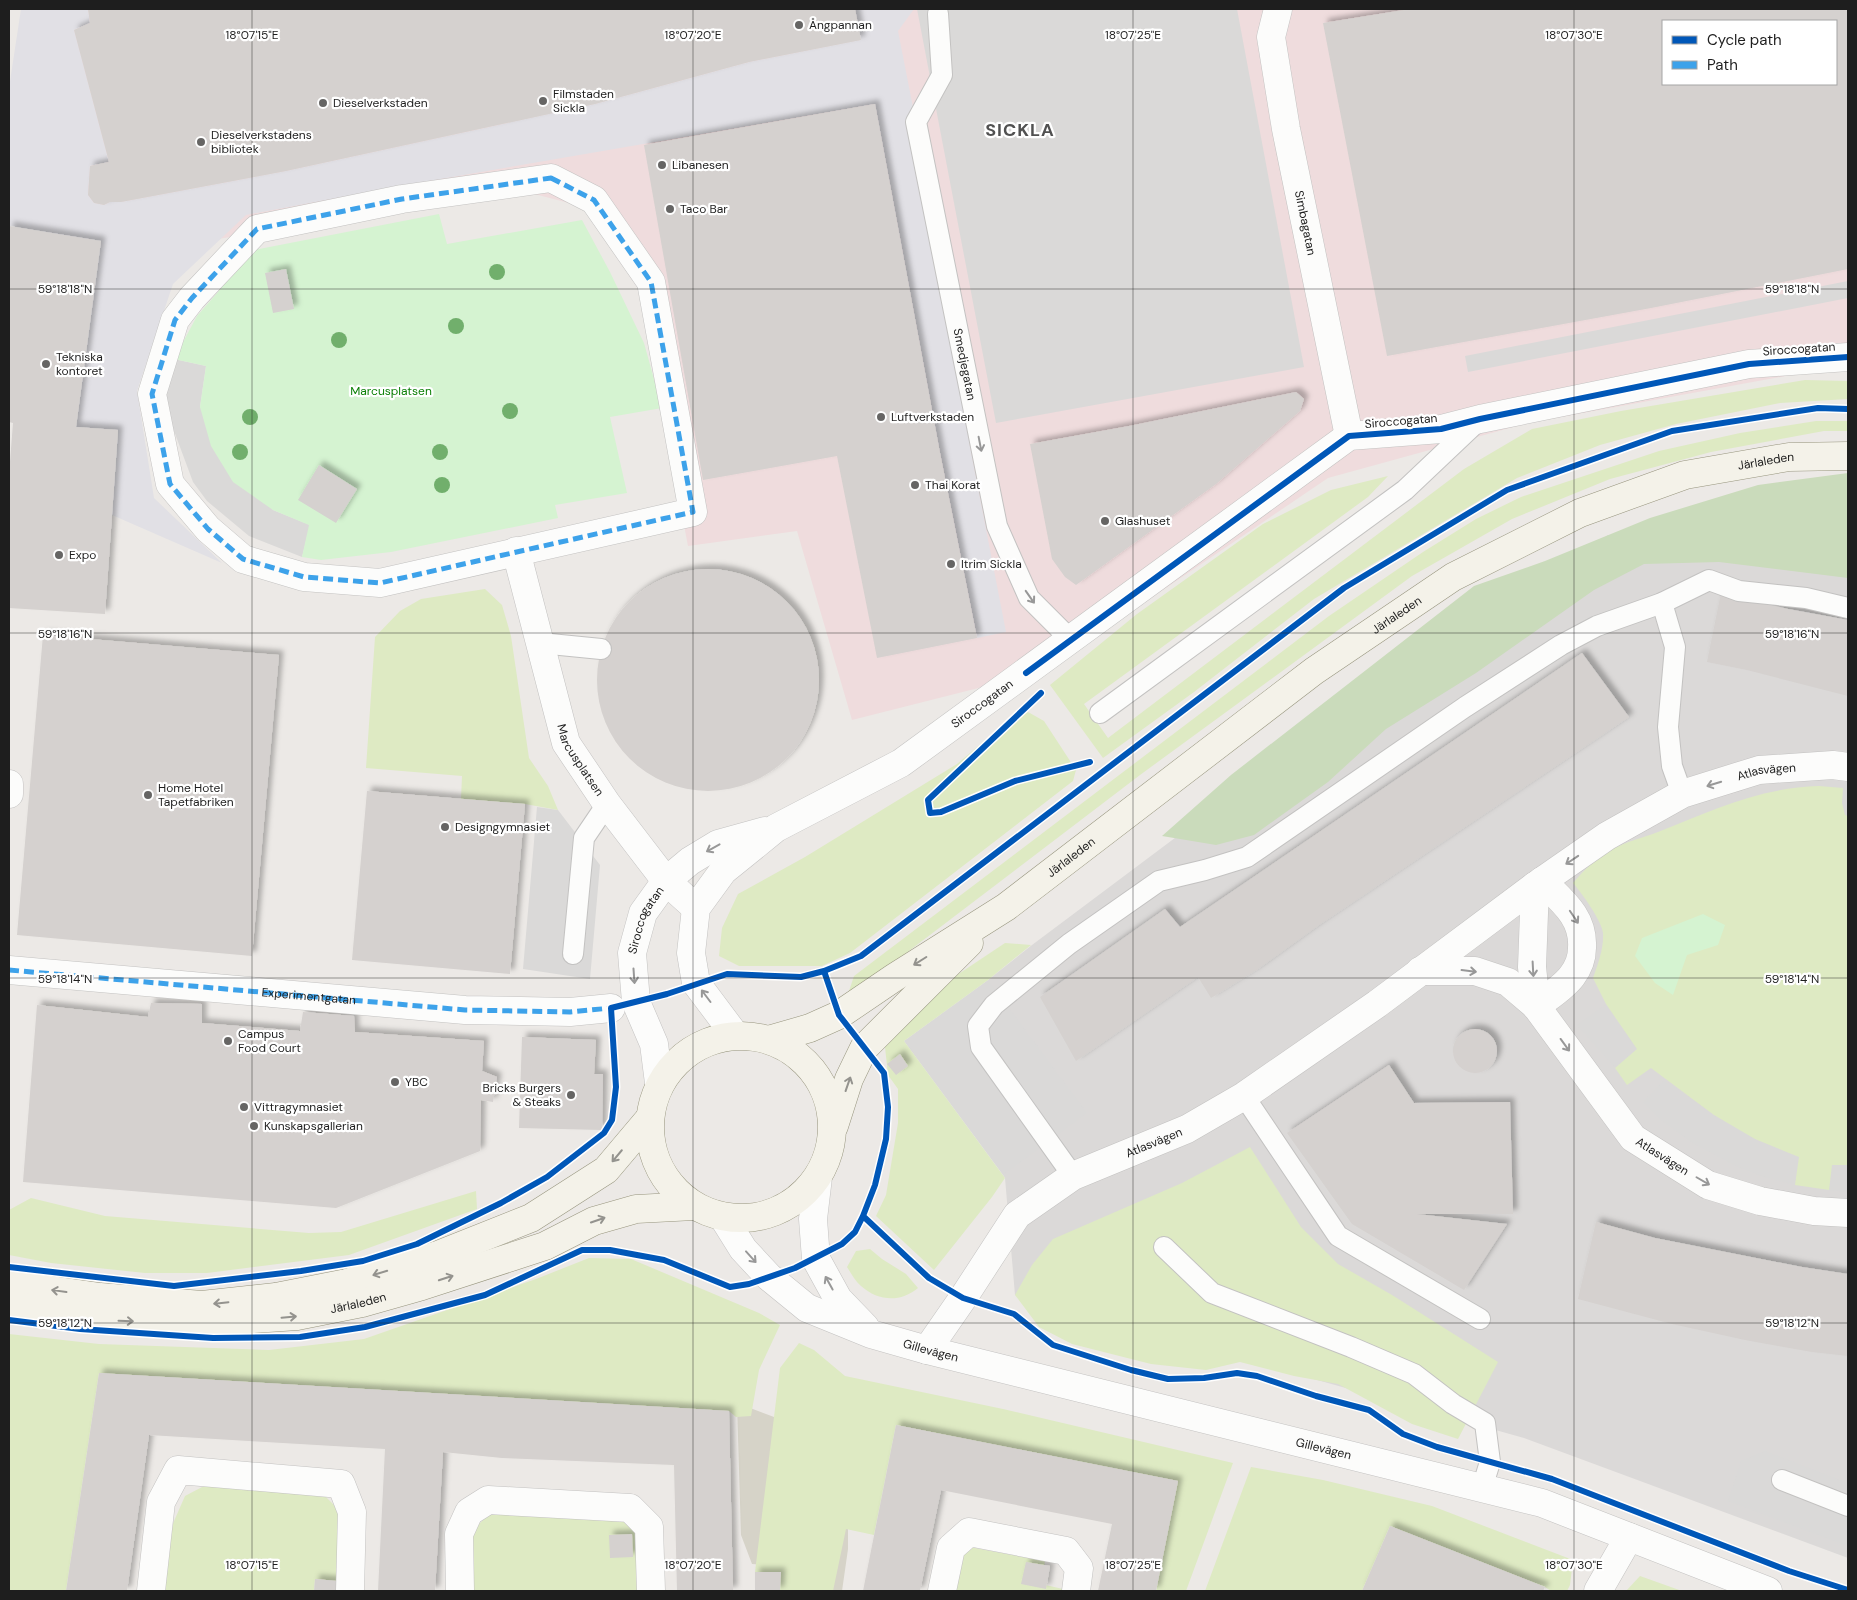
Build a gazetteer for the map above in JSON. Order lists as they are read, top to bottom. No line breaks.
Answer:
{"streets":{"main road":["Järlaleden"],"street":["Simbagatan","Siroccogatan","Marcusplatsen","Atlasvägen","Experimentgatan","Gillevägen"],"lane":["Smedjegatan"]},"crossings":[["Simbagatan","Siroccogatan"],["Siroccogatan","Smedjegatan"],["Siroccogatan","Marcusplatsen"],["Järlaleden","Gillevägen"],["Atlasvägen","Gillevägen"]],"one_way":["Smedjegatan"],"districts":["SICKLA"],"parks":["Marcusplatsen"],"places":["Ångpannan","Filmstaden Sickla","Dieselverkstaden","Dieselverkstadens bibliotek","Libanesen","Taco Bar","Tekniska kontoret","Luftverkstaden","Thai Korat","Glashuset","Expo","Itrim Sickla","Home Hotel Tapetfabriken","Designgymnasiet","Campus Food Court","YBC","Bricks Burgers & Steaks","Vittragymnasiet","Kunskapsgallerian"],"legend":["Cycle path","Path"],"coordinates":["18°07'15\"E","18°07'20\"E","18°07'25\"E","18°07'30\"E","59°18'18\"N","59°18'16\"N","59°18'14\"N","59°18'12\"N"]}
